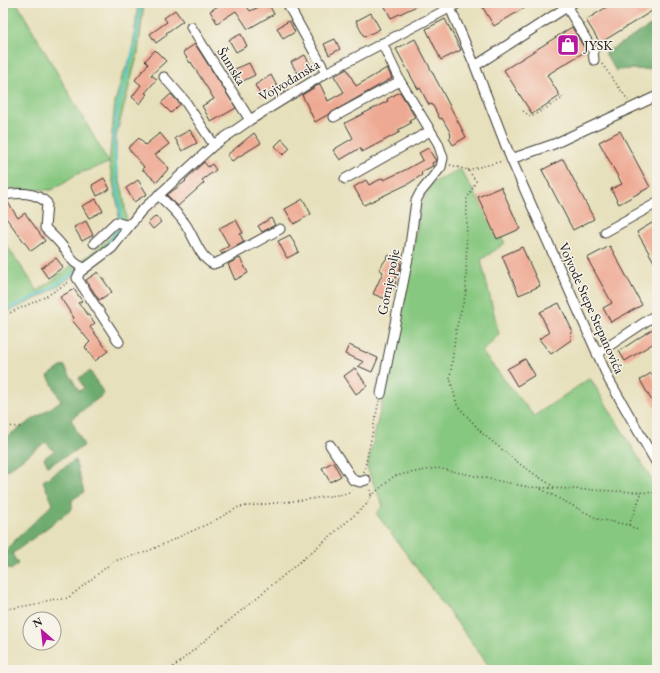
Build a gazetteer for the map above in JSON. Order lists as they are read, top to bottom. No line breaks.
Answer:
{"streets":{"street":["Šumska","Vojvođanska","Gornje polje","Vojvode Stepe Stepanovića"]},"crossings":[["Šumska","Vojvođanska"],["Vojvođanska","Vojvode Stepe Stepanovića"]],"places":{"shop":["JYSK"]},"north":"top left"}
